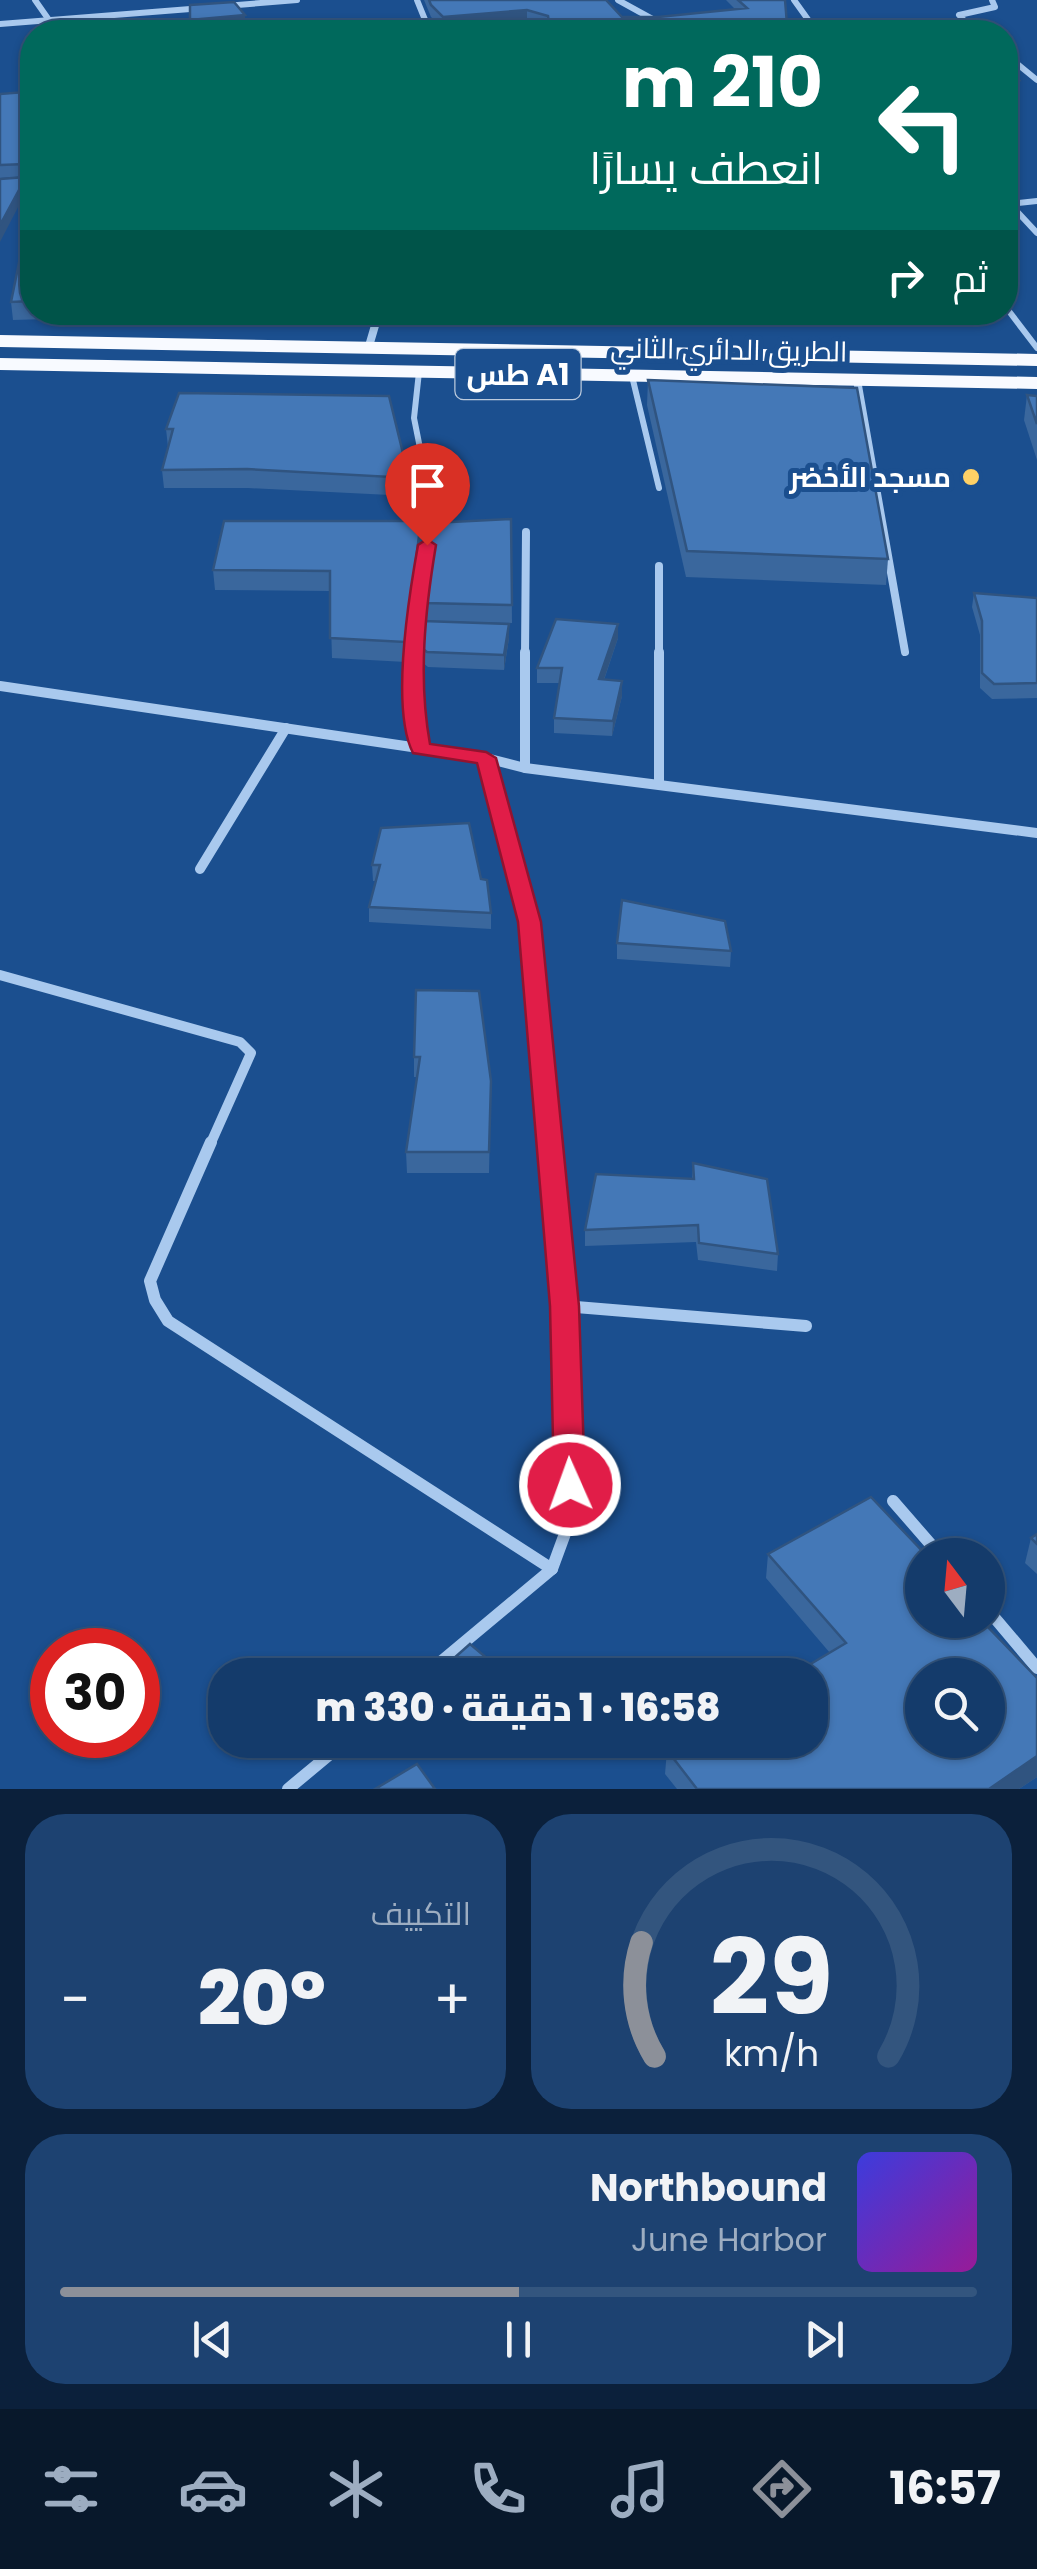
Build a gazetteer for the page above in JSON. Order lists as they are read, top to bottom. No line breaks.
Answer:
{"streets":{"highway":["الطريق الدائري الثاني","طس A1"]},"places":["مسجد الأخضر"],"north":"top","page":{"turn":["210 m","انعطف يسارًا"],"then":"ثم","limit":"30","trip":"16:58 · 1 دقيقة · 330 m","tile":"التكييف","heat":["−","20°","+"],"song":["Northbound","June Harbor"],"tabs":"16:57","gauge":["29","km/h"]}}
